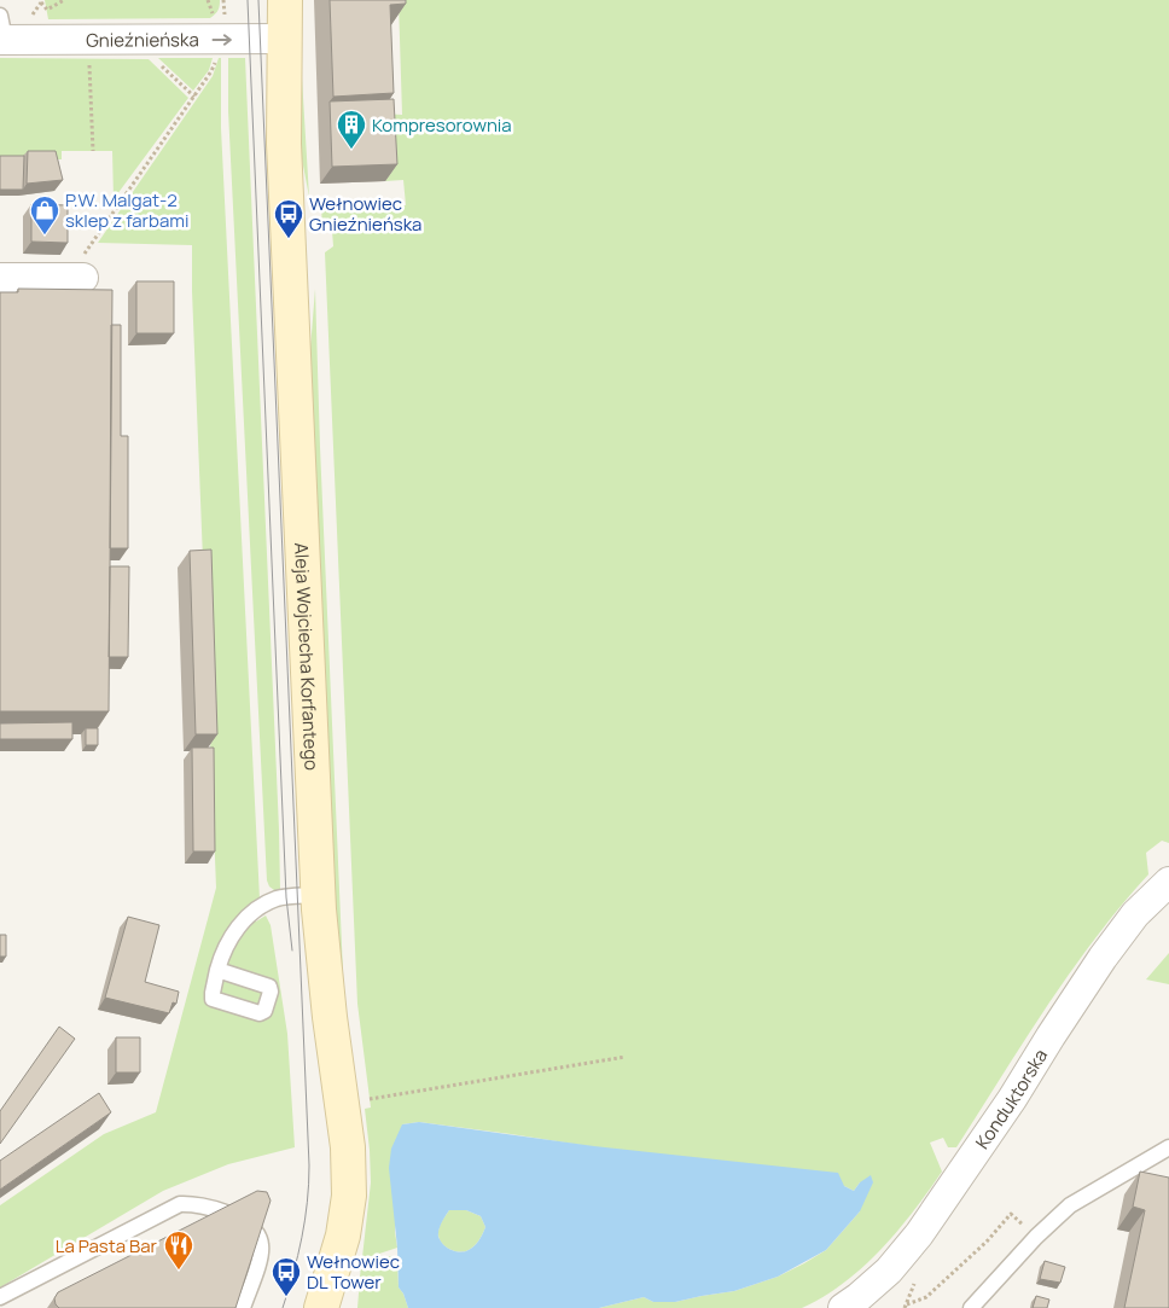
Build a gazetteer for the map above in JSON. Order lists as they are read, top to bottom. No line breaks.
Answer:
{"streets":{"main road":["Aleja Wojciecha Korfantego"],"street":["Gnieźnieńska","Konduktorska"]},"crossings":[["Gnieźnieńska","Aleja Wojciecha Korfantego"]],"one_way":["Gnieźnieńska"],"places":{"building":["Kompresorownia"],"shop":["P.W. Malgat-2 sklep z farbami"],"bus stop":["Wełnowiec Gnieźnieńska","Wełnowiec DL Tower"],"restaurant":["La Pasta Bar"]}}
